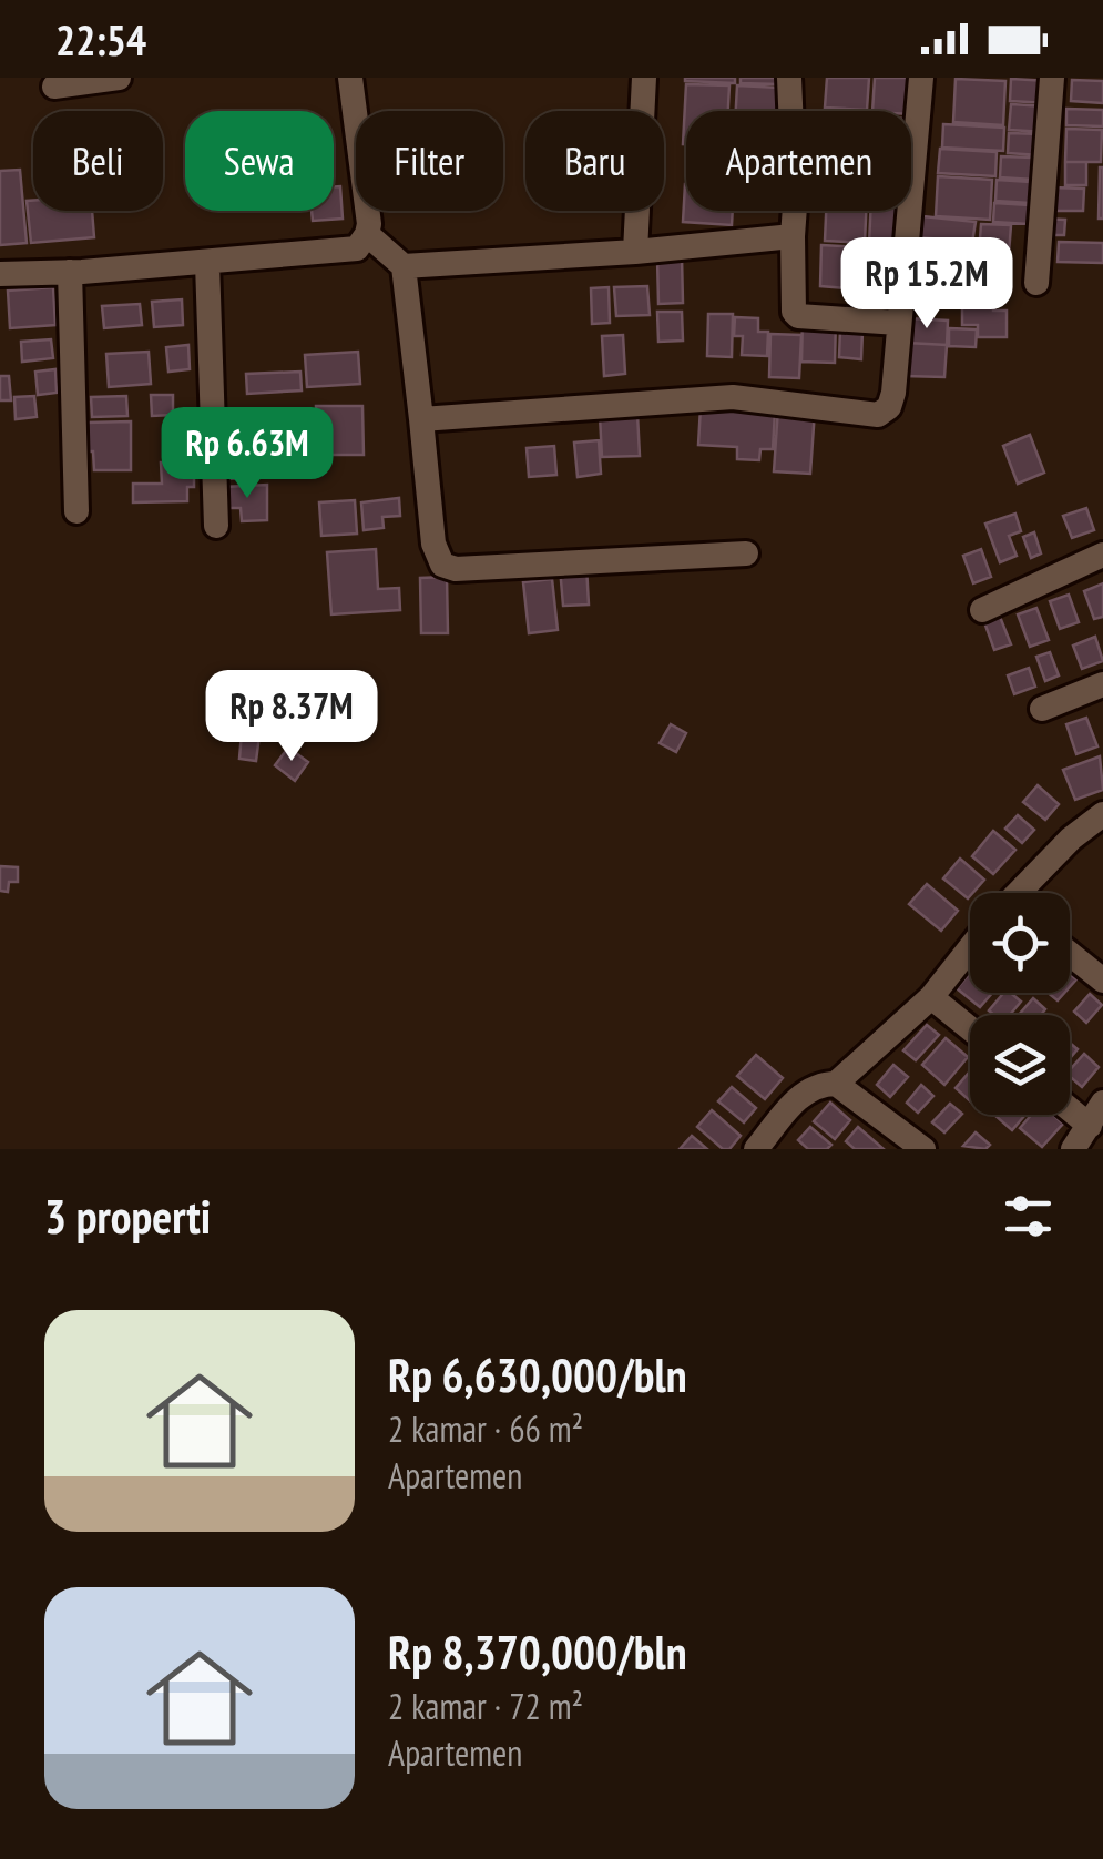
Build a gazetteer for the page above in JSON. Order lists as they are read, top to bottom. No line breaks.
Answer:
{"page":{"status":"22:54","chip":["Beli","Sewa","Filter","Baru","Apartemen"],"price":["Rp 15.2M","Rp 6.63M","Rp 8.37M"],"heading":"3 properti","list":[{"name":"Rp 6,630,000/bln","note":"2 kamar · 66 m² · Apartemen"},{"name":"Rp 8,370,000/bln","note":"2 kamar · 72 m² · Apartemen"}]}}
